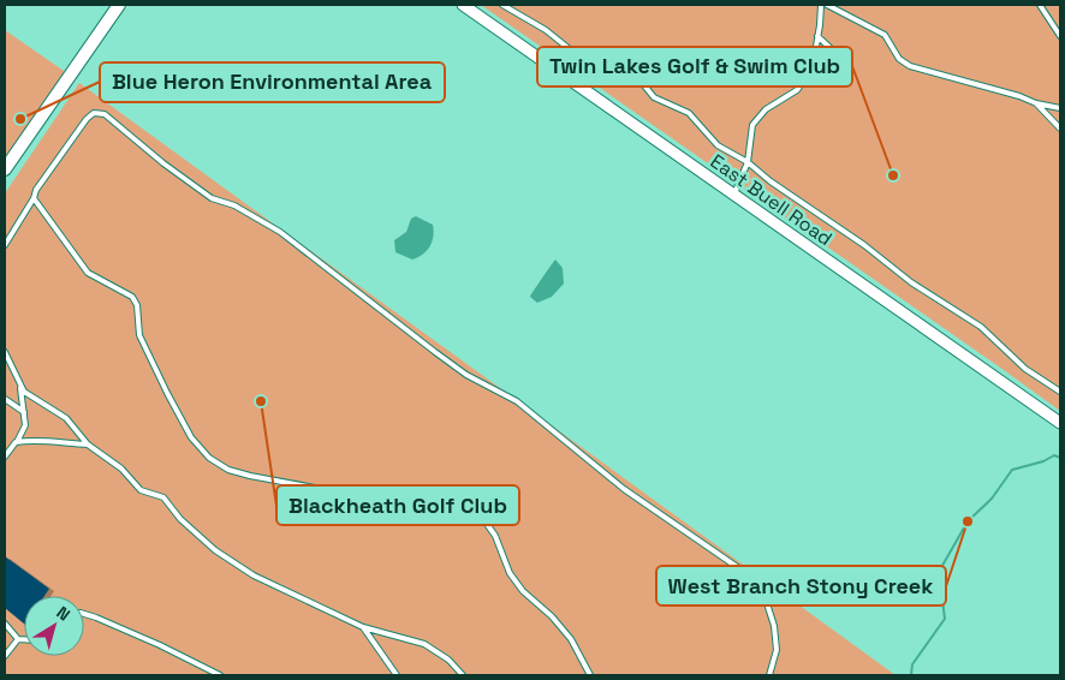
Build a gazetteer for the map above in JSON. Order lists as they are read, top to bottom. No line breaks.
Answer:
{"streets":{"street":["East Buell Road"]},"places":["Blue Heron Environmental Area","Twin Lakes Golf & Swim Club","Blackheath Golf Club","West Branch Stony Creek"],"north":"top right"}
